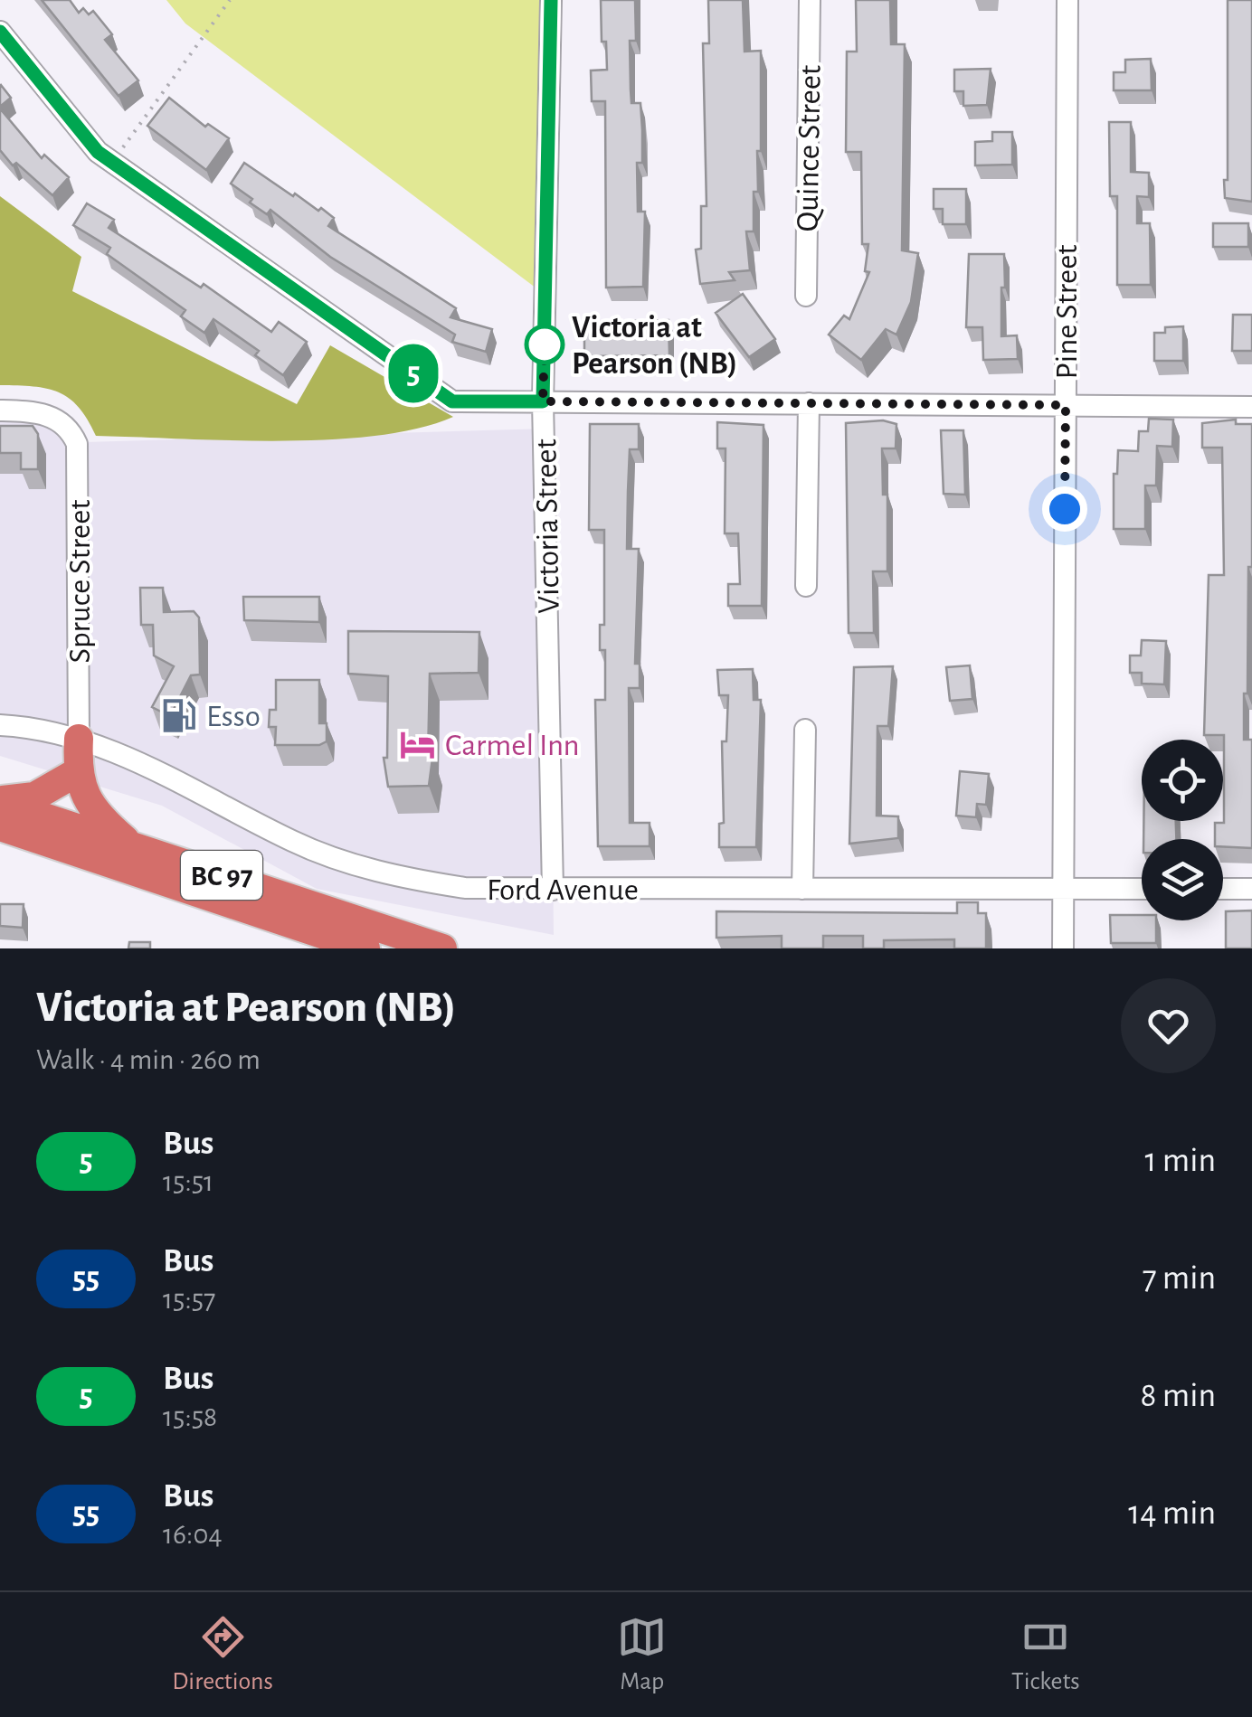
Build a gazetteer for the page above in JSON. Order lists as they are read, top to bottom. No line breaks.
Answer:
{"streets":{"highway":["BC 97"],"street":["Quince Street","Pine Street","Victoria Street","Spruce Street","Ford Avenue"]},"crossings":[["Pine Street","Ford Avenue"],["Victoria Street","Ford Avenue"],["Spruce Street","Ford Avenue"]],"places":{"other":["Victoria at Pearson (NB)"],"fuel station":["Esso"],"hotel":["Carmel Inn"]},"lines":["bus line 5"],"page":{"on_map":"5","heading":["Victoria at Pearson (NB)","Walk · 4 min · 260 m"],"list":[{"mark":"5","name":"Bus","note":"15:51","value":"1 min"},{"mark":"55","name":"Bus","note":"15:57","value":"7 min"},{"mark":"5","name":"Bus","note":"15:58","value":"8 min"},{"mark":"55","name":"Bus","note":"16:04","value":"14 min"}],"tabs":["Directions","Map","Tickets"]}}
